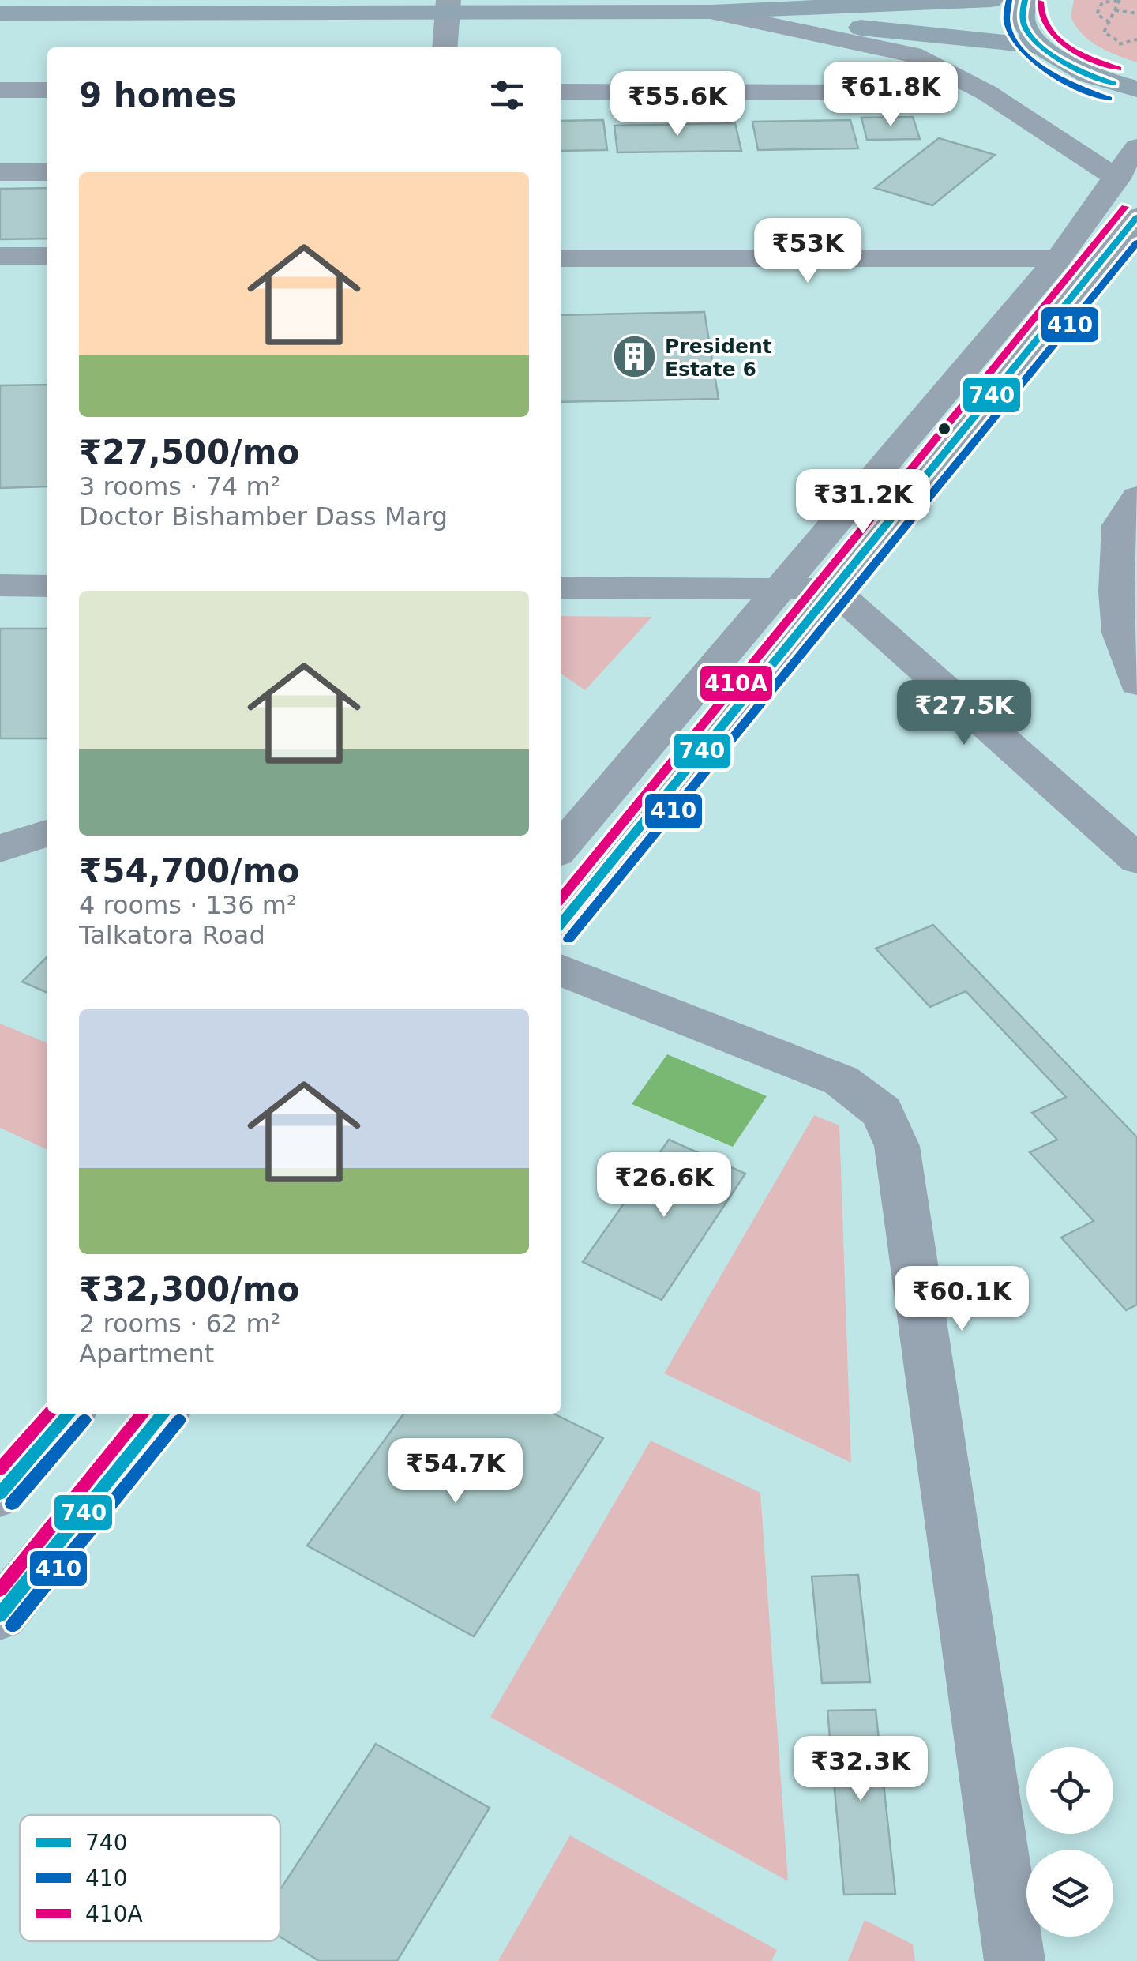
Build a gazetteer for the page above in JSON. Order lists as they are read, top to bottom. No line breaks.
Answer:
{"places":{"building":["President Estate 6"]},"lines":["transit line 740","transit line 410","transit line 410A"],"legend":["740","410","410A"],"page":{"heading":"9 homes","price":["₹61.8K","₹55.6K","₹53K","₹31.2K","₹27.5K","₹26.6K","₹60.1K","₹54.7K","₹32.3K"],"list":[{"name":"₹27,500/mo","note":"3 rooms · 74 m² · Doctor Bishamber Dass Marg"},{"name":"₹54,700/mo","note":"4 rooms · 136 m² · Talkatora Road"},{"name":"₹32,300/mo","note":"2 rooms · 62 m² · Apartment"}]}}
